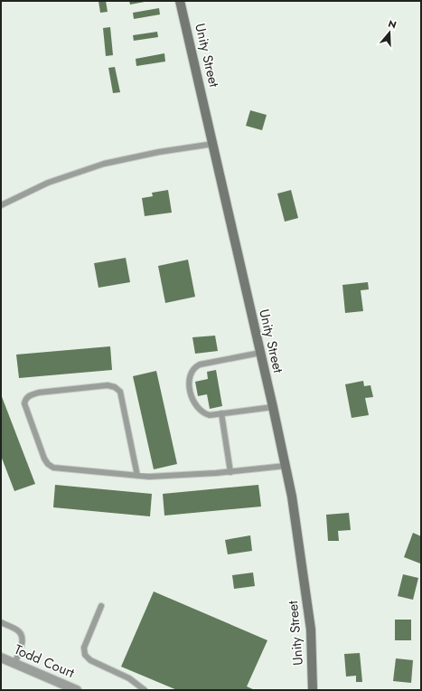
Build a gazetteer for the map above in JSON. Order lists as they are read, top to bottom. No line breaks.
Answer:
{"streets":{"street":["Unity Street","Todd Court"]},"north":"top"}
